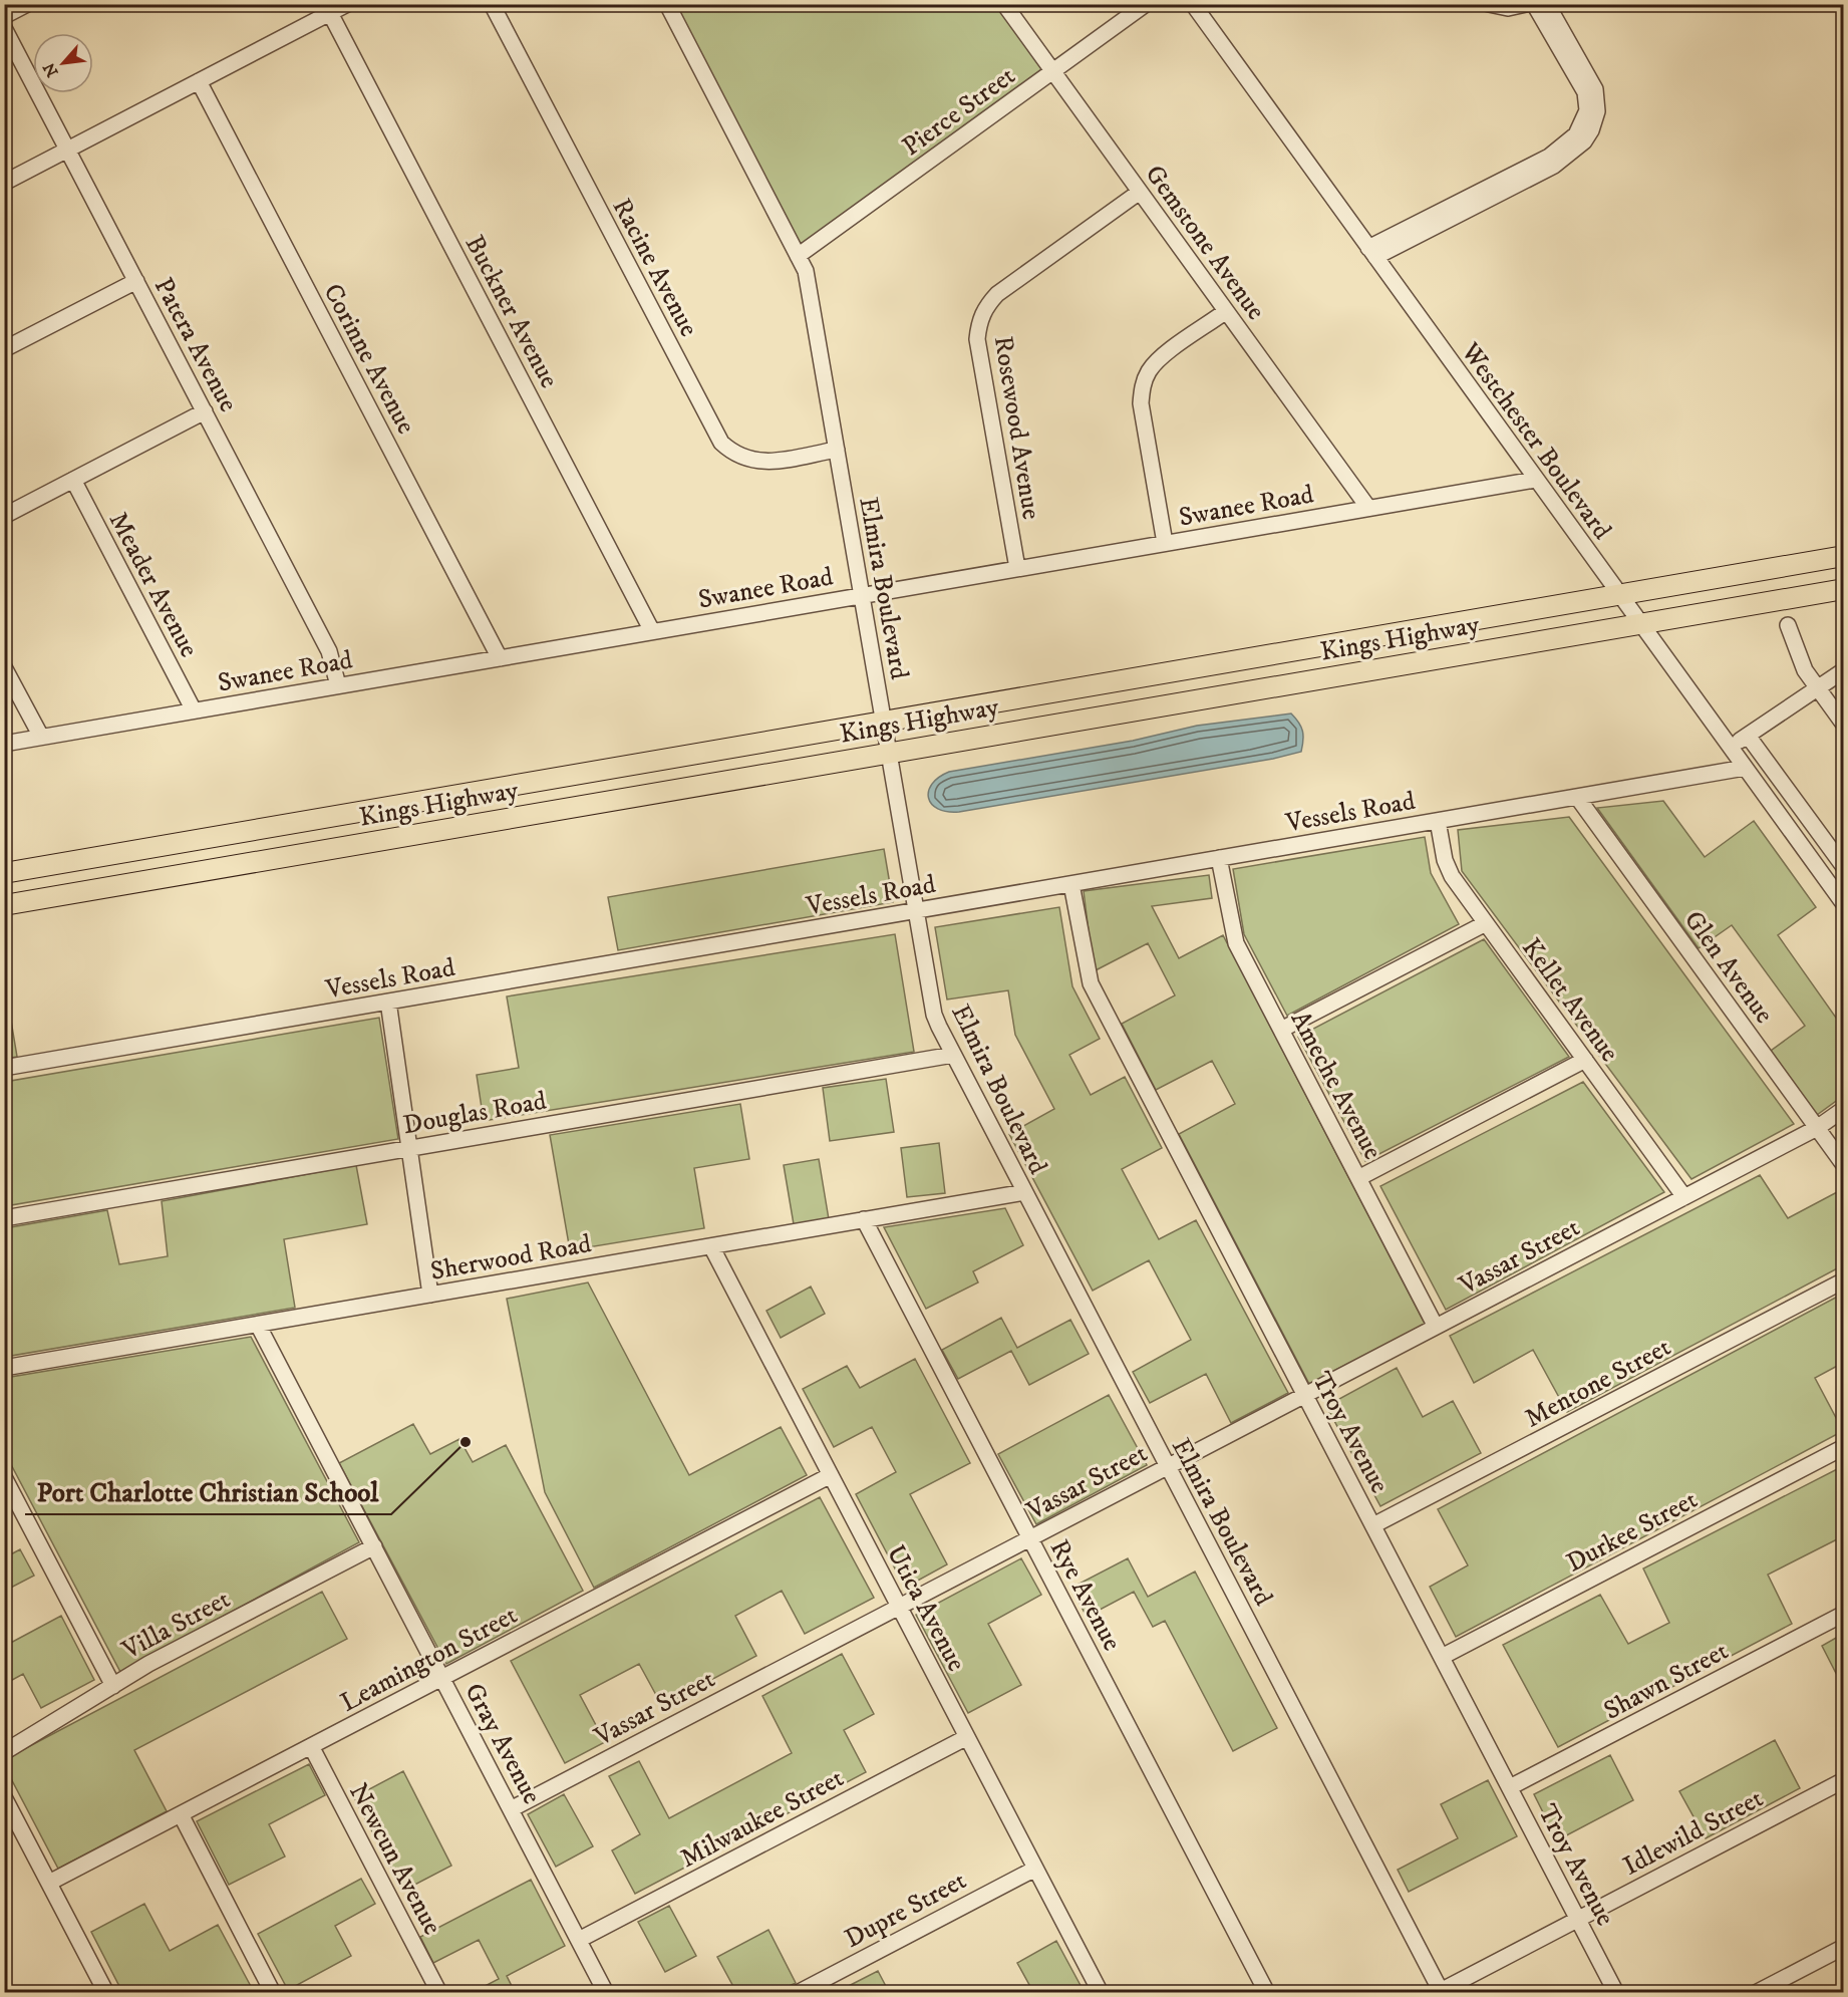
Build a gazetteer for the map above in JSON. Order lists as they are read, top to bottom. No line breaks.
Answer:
{"streets":{"main road":["Kings Highway"],"street":["Pierce Street","Gemstone Avenue","Racine Avenue","Buckner Avenue","Patera Avenue","Corinne Avenue","Rosewood Avenue","Westchester Boulevard","Swanee Road","Meader Avenue","Elmira Boulevard","Vessels Road","Glen Avenue","Kellet Avenue","Ameche Avenue","Douglas Road","Vassar Street","Sherwood Road","Mentone Street","Troy Avenue","Durkee Street","Rye Avenue","Utica Avenue","Villa Street","Leamington Street","Shawn Street","Gray Avenue","Milwaukee Street","Idlewild Street","Newcun Avenue","Dupre Street"]},"crossings":[["Pierce Street","Gemstone Avenue"],["Pierce Street","Elmira Boulevard"],["Gemstone Avenue","Rosewood Avenue"],["Gemstone Avenue","Swanee Road"],["Racine Avenue","Elmira Boulevard"],["Buckner Avenue","Swanee Road"],["Patera Avenue","Swanee Road"],["Corinne Avenue","Swanee Road"],["Rosewood Avenue","Swanee Road"],["Westchester Boulevard","Swanee Road"],["Westchester Boulevard","Kings Highway"],["Westchester Boulevard","Vessels Road"],["Swanee Road","Meader Avenue"],["Swanee Road","Elmira Boulevard"],["Elmira Boulevard","Kings Highway"],["Elmira Boulevard","Vessels Road"],["Elmira Boulevard","Douglas Road"],["Elmira Boulevard","Vassar Street"],["Elmira Boulevard","Sherwood Road"],["Elmira Boulevard","Idlewild Street"],["Vessels Road","Glen Avenue"],["Vessels Road","Kellet Avenue"],["Vessels Road","Ameche Avenue"],["Vessels Road","Troy Avenue"],["Glen Avenue","Vassar Street"],["Kellet Avenue","Vassar Street"],["Ameche Avenue","Vassar Street"],["Vassar Street","Troy Avenue"],["Vassar Street","Rye Avenue"],["Vassar Street","Utica Avenue"],["Vassar Street","Gray Avenue"],["Sherwood Road","Rye Avenue"],["Sherwood Road","Utica Avenue"],["Sherwood Road","Gray Avenue"],["Mentone Street","Troy Avenue"],["Troy Avenue","Durkee Street"],["Troy Avenue","Shawn Street"],["Troy Avenue","Idlewild Street"],["Utica Avenue","Leamington Street"],["Utica Avenue","Milwaukee Street"],["Utica Avenue","Dupre Street"],["Villa Street","Gray Avenue"],["Leamington Street","Gray Avenue"],["Leamington Street","Newcun Avenue"],["Gray Avenue","Milwaukee Street"]],"places":["Port Charlotte Christian School"],"north":"bottom left"}
